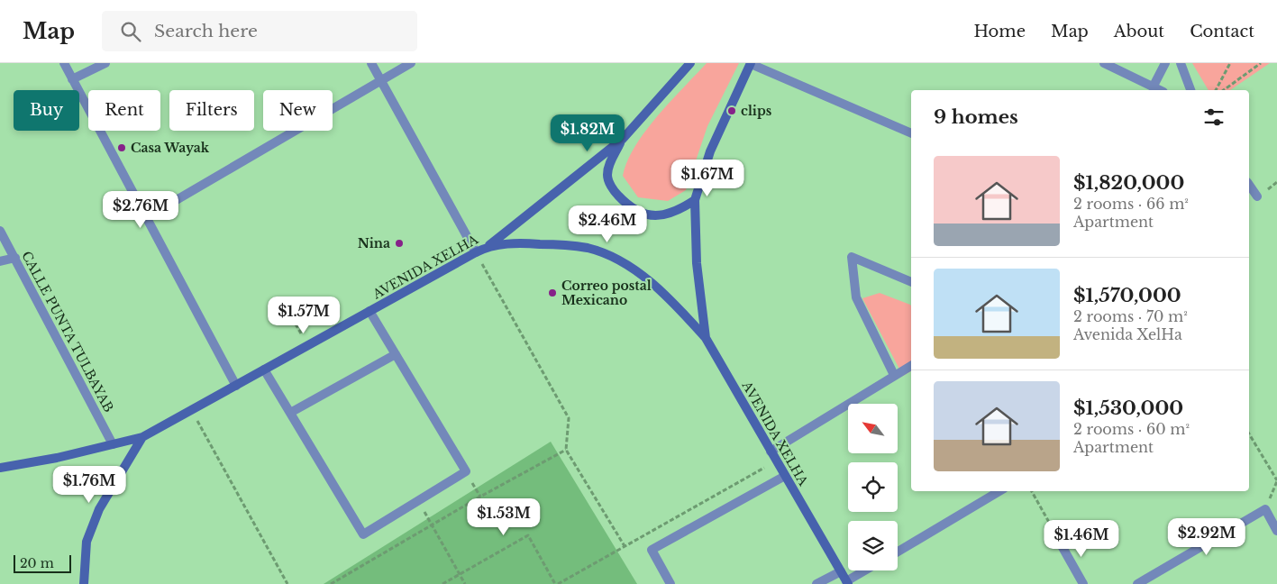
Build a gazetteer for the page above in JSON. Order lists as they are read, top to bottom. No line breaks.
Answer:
{"streets":{"street":["AVENIDA XELHA","CALLE PUNTA TULBAYAB"]},"crossings":[["AVENIDA XELHA","CALLE PUNTA TULBAYAB"]],"places":["clips","Casa Wayak","Nina","Correo postal Mexicano"],"scale_bar":"20 m","north":"top left","page":{"header":"Map","search":"Search here","nav":["Home","Map","About","Contact"],"chip":["Buy","Rent","Filters","New"],"heading":"9 homes","price":["$1.82M","$1.67M","$2.76M","$2.46M","$1.57M","$1.76M","$1.53M","$2.92M","$1.46M"],"list":[{"name":"$1,820,000","note":"2 rooms · 66 m² · Apartment"},{"name":"$1,570,000","note":"2 rooms · 70 m² · Avenida XelHa"},{"name":"$1,530,000","note":"2 rooms · 60 m² · Apartment"}],"scale":"20 m"}}
